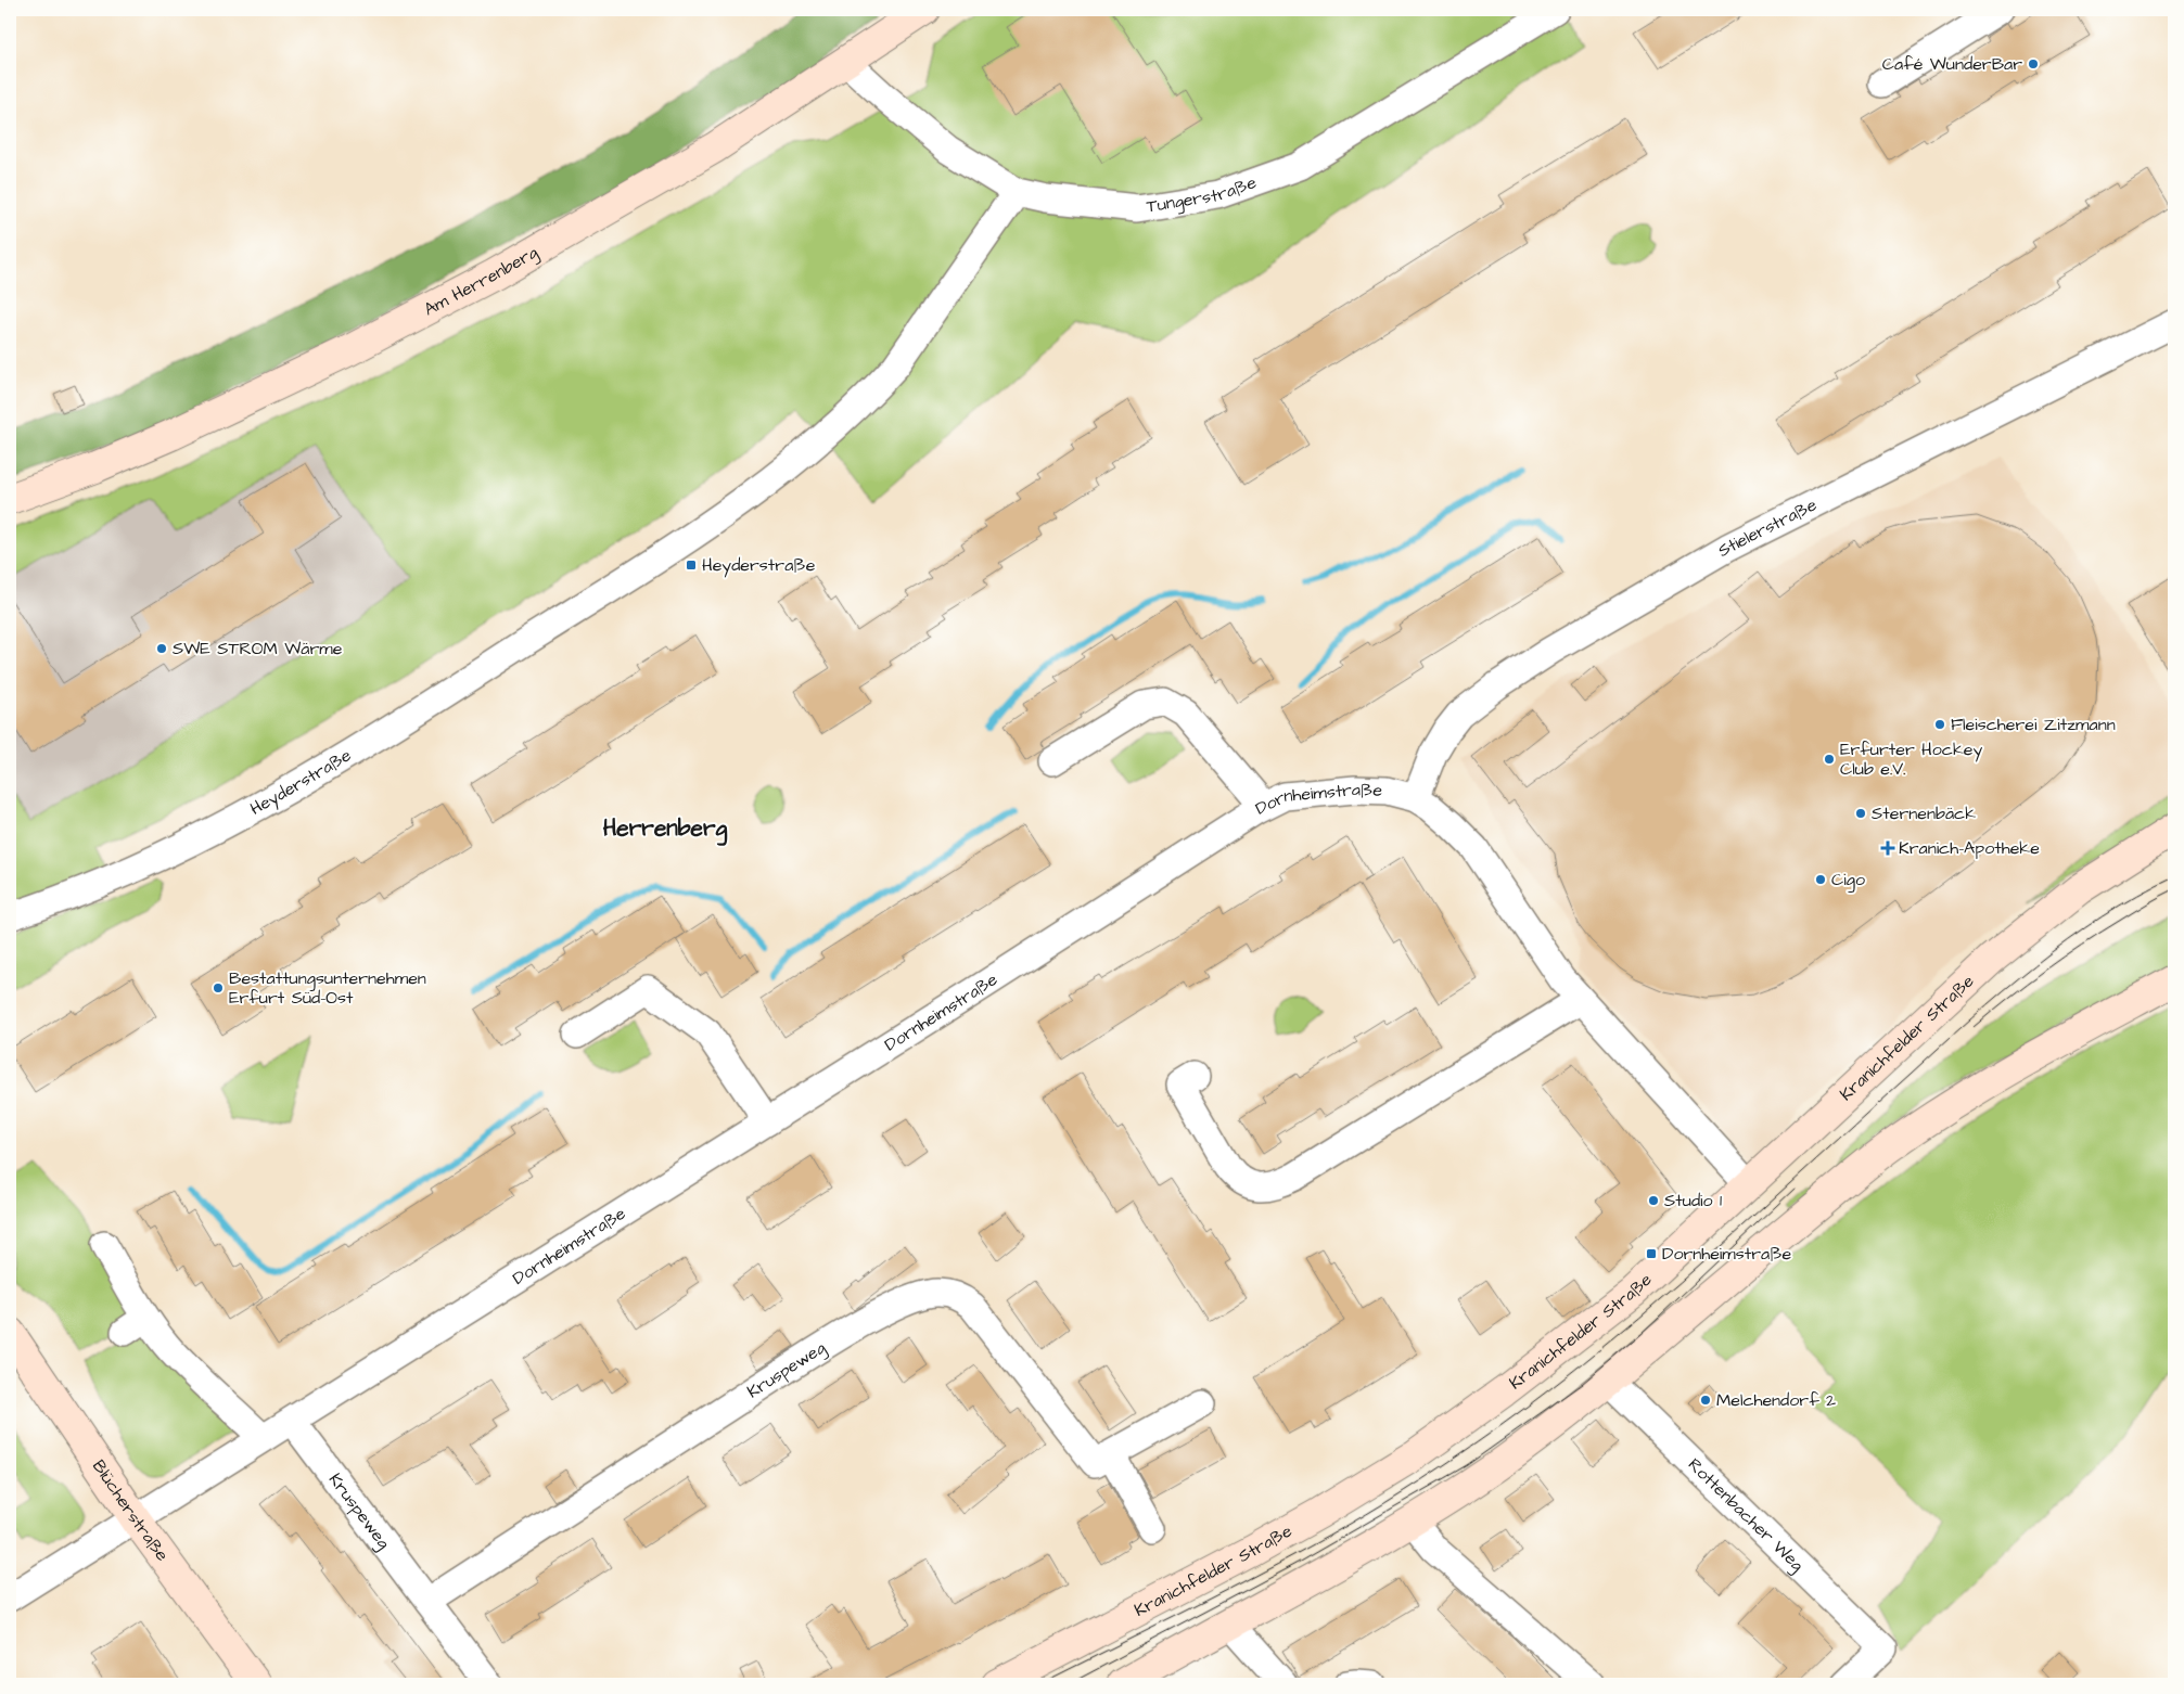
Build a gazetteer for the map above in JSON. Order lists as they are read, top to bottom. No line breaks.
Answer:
{"streets":{"main road":["Am Herrenberg","Kranichfelder Straße","Blücherstraße"],"street":["Tungerstraße","Stielerstraße","Heyderstraße","Dornheimstraße","Kruspeweg","Rottenbacher Weg"]},"crossings":[["Tungerstraße","Am Herrenberg"],["Tungerstraße","Heyderstraße"],["Stielerstraße","Dornheimstraße"],["Dornheimstraße","Kranichfelder Straße"],["Dornheimstraße","Kruspeweg"],["Dornheimstraße","Blücherstraße"]],"districts":["Herrenberg"],"places":{"other":["Café WunderBar","SWE STROM Wärme","Fleischerei Zitzmann","Erfurter Hockey Club e.V.","Sternenbäck","Cigo","Bestattungsunternehmen Erfurt Süd-Ost","Studio 1","Melchendorf 2"],"transit":["Heyderstraße","Dornheimstraße"],"health":["Kranich-Apotheke"]}}
